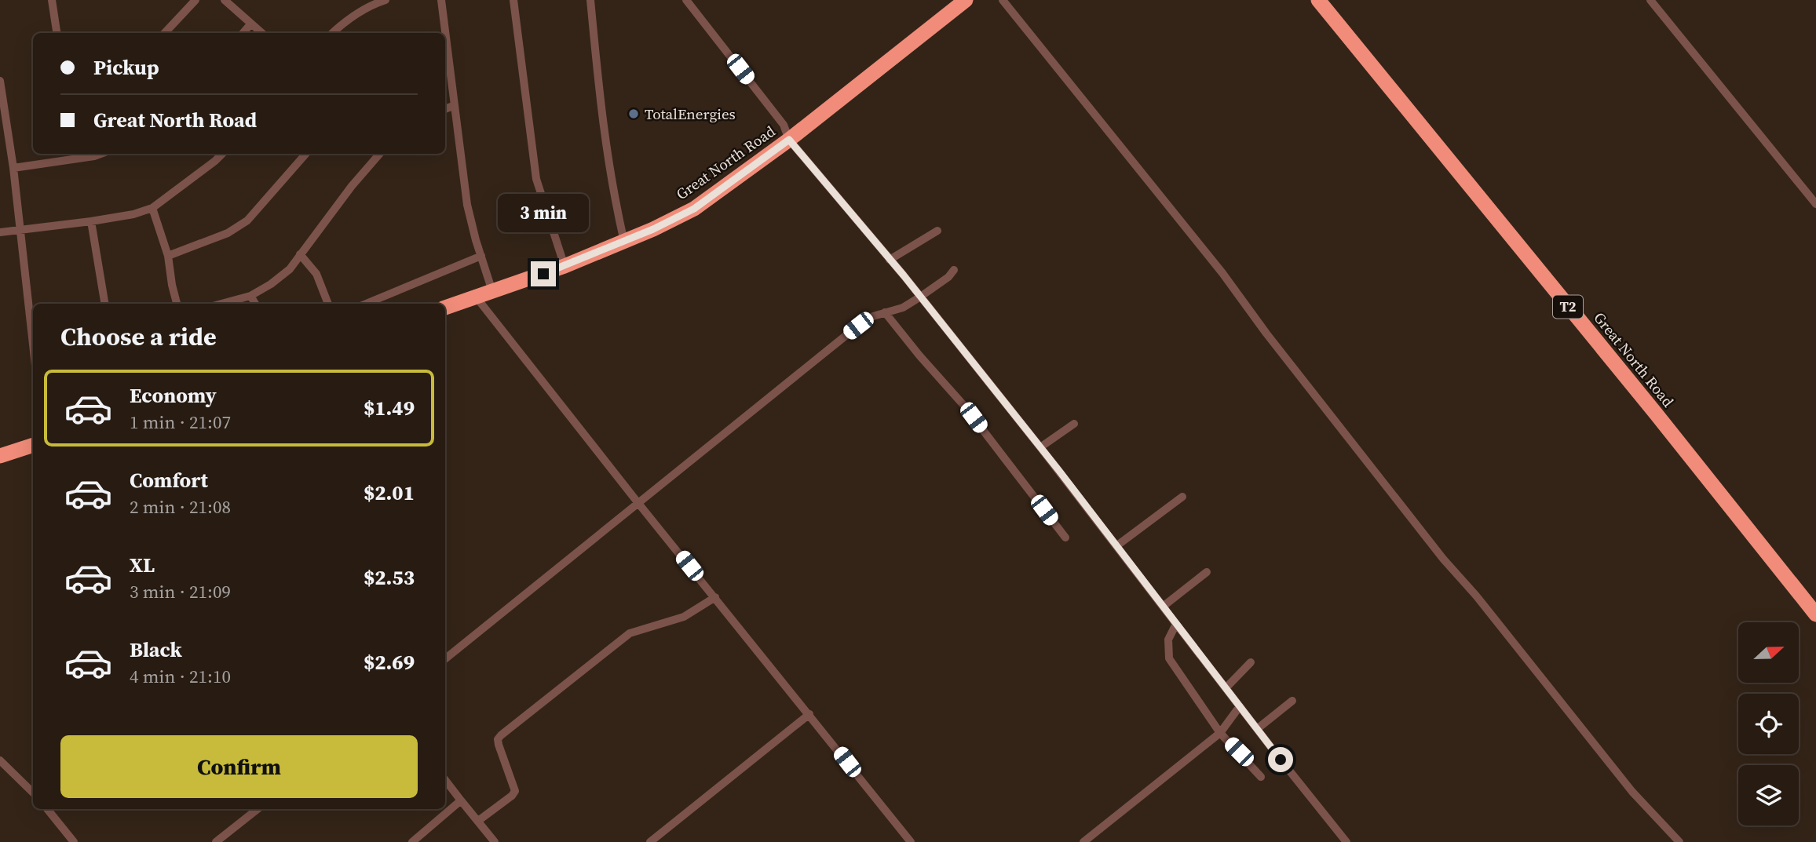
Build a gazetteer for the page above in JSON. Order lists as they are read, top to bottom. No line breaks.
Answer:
{"streets":{"highway":["Great North Road","T2"]},"places":["TotalEnergies"],"north":"right","page":{"banner":["Pickup","Great North Road"],"bubble":"3 min","heading":"Choose a ride","list":[{"name":"Economy","note":"1 min · 21:07","value":"$1.49"},{"name":"Comfort","note":"2 min · 21:08","value":"$2.01"},{"name":"XL","note":"3 min · 21:09","value":"$2.53"},{"name":"Black","note":"4 min · 21:10","value":"$2.69"}],"buttons":"Confirm"}}
